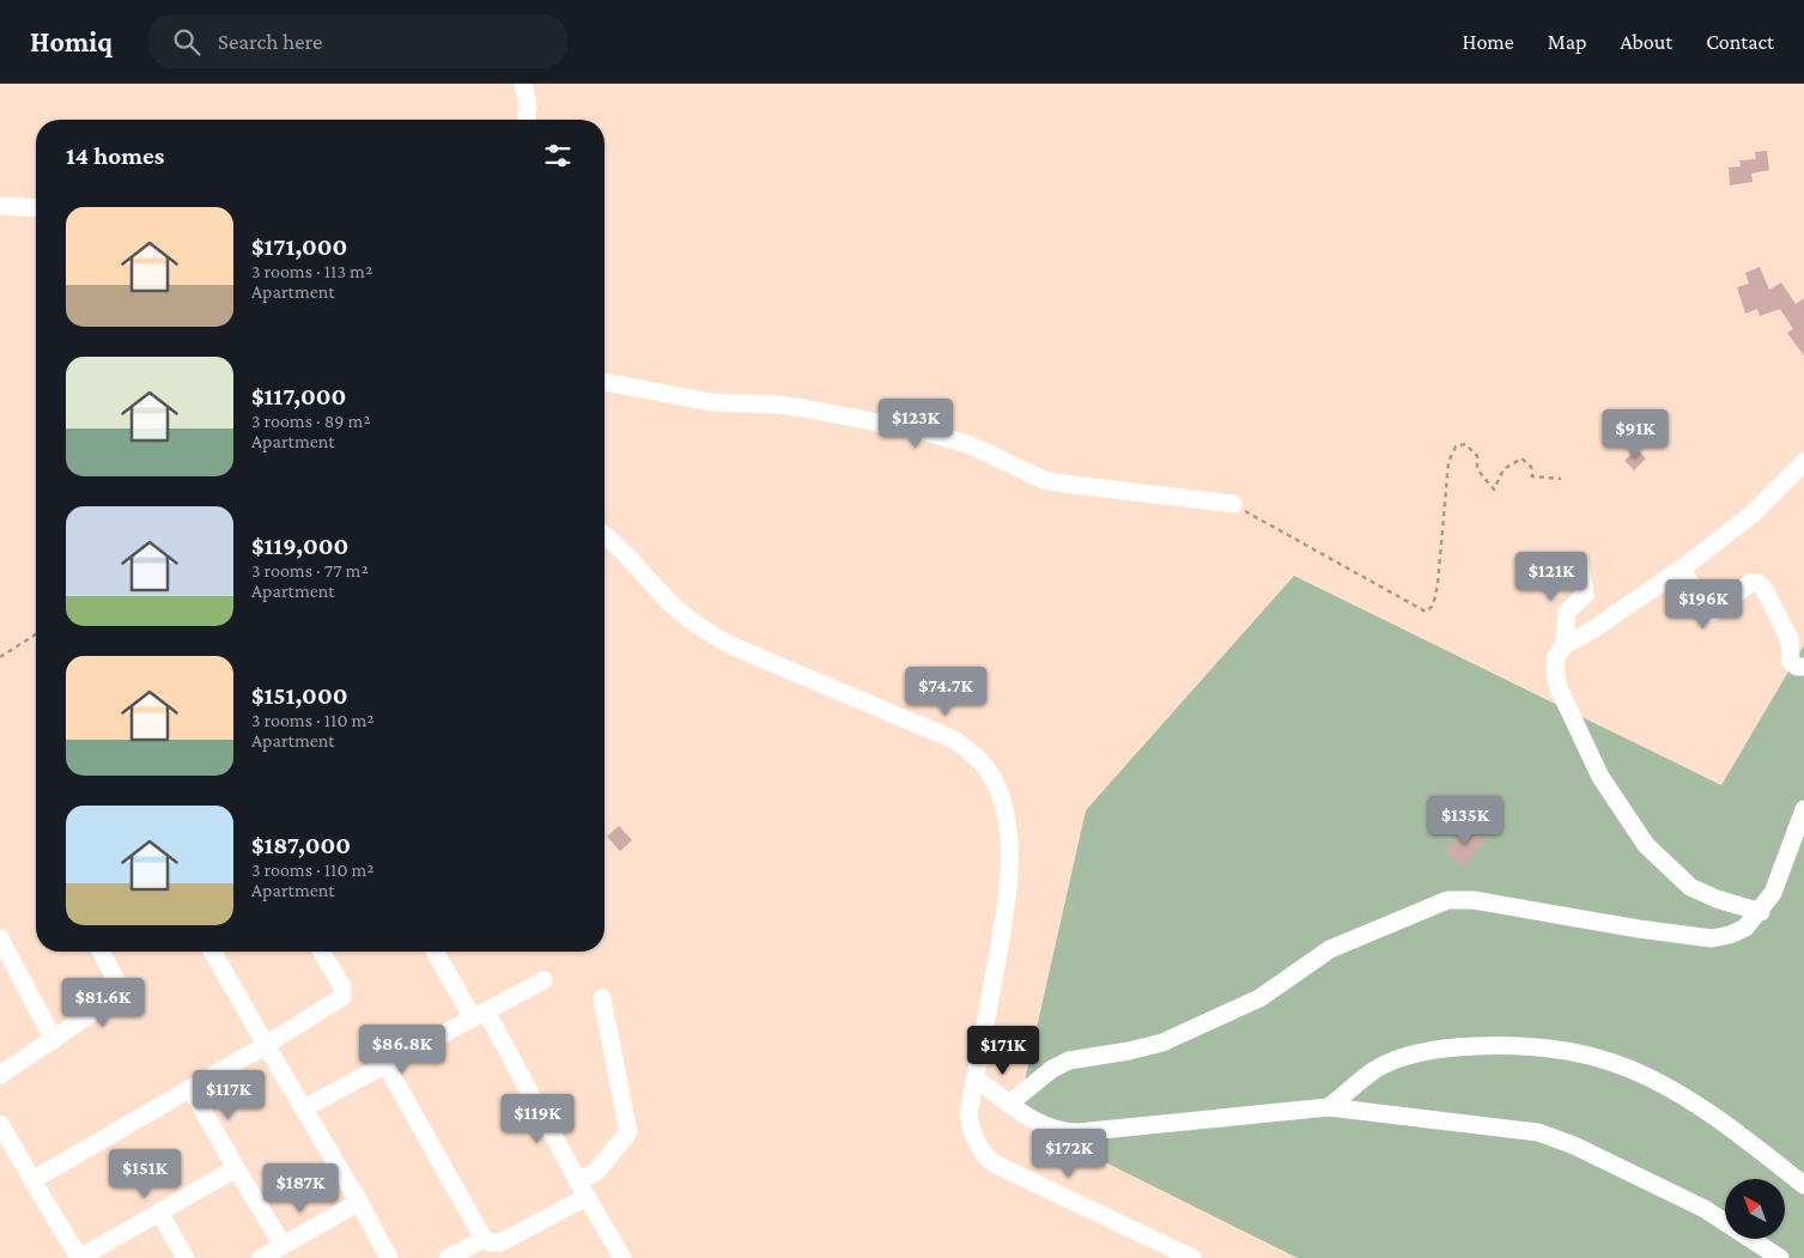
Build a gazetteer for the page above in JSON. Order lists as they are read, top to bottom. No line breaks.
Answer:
{"north":"top left","page":{"header":"Homiq","search":"Search here","nav":["Home","Map","About","Contact"],"heading":"14 homes","list":[{"name":"$171,000","note":"3 rooms · 113 m² · Apartment"},{"name":"$117,000","note":"3 rooms · 89 m² · Apartment"},{"name":"$119,000","note":"3 rooms · 77 m² · Apartment"},{"name":"$151,000","note":"3 rooms · 110 m² · Apartment"},{"name":"$187,000","note":"3 rooms · 110 m² · Apartment"}],"price":["$123K","$91K","$121K","$196K","$74.7K","$135K","$81.6K","$86.8K","$171K","$117K","$119K","$172K","$151K","$187K"]}}
